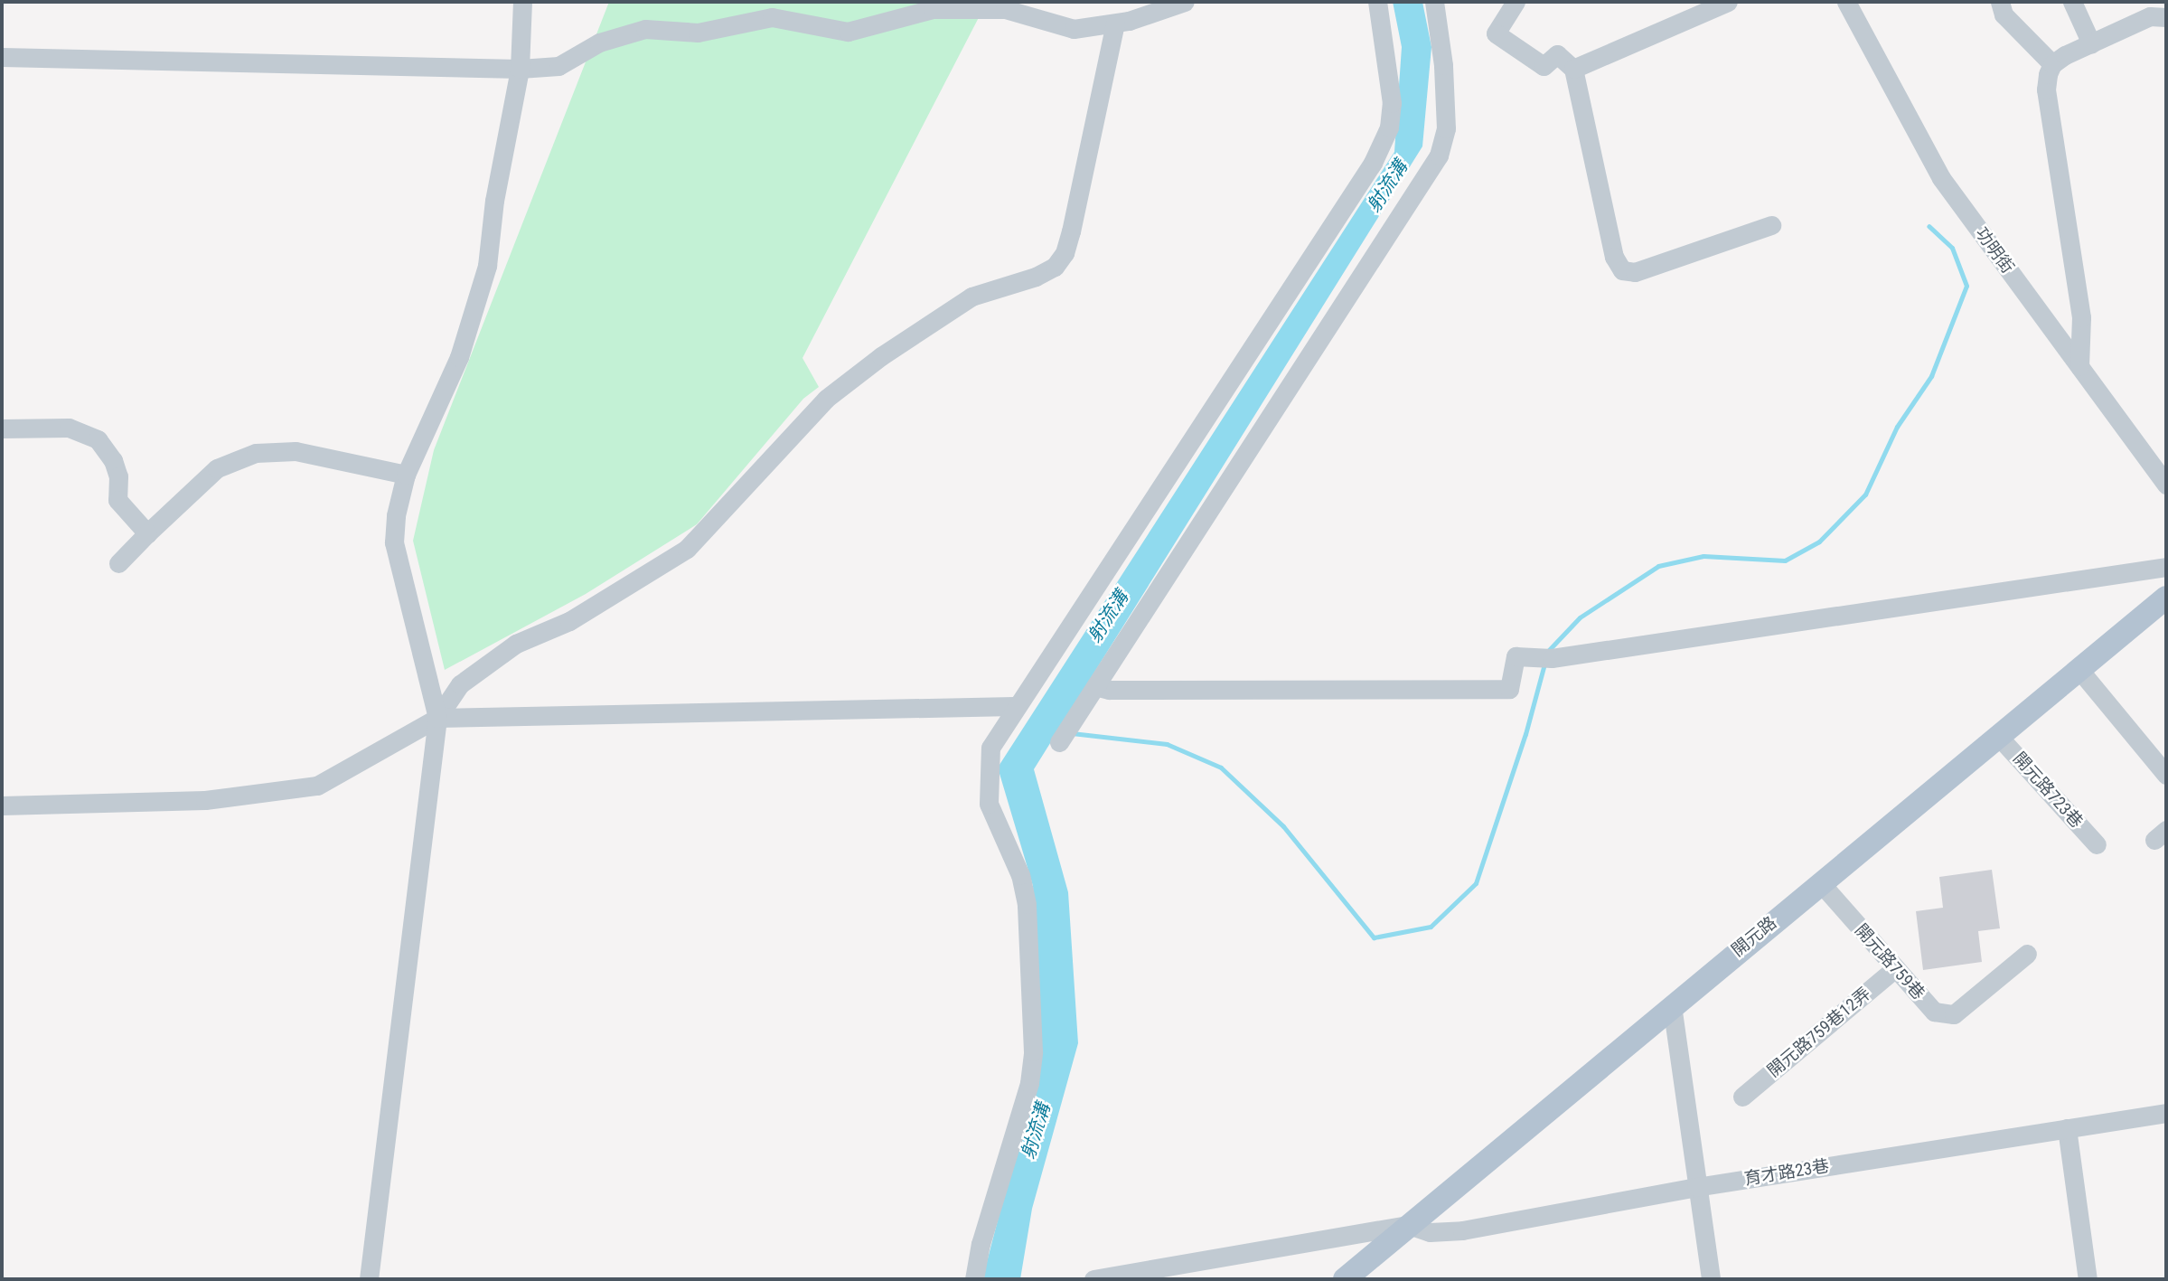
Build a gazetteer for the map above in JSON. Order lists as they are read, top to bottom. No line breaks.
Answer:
{"streets":{"main road":["開元路"],"street":["功明街","開元路723巷","開元路759巷","開元路759巷12弄","育才路23巷"]},"crossings":[["開元路723巷","開元路"],["開元路","開元路759巷"],["開元路","育才路23巷"],["開元路759巷","開元路759巷12弄"]],"water":["射流溝"]}
